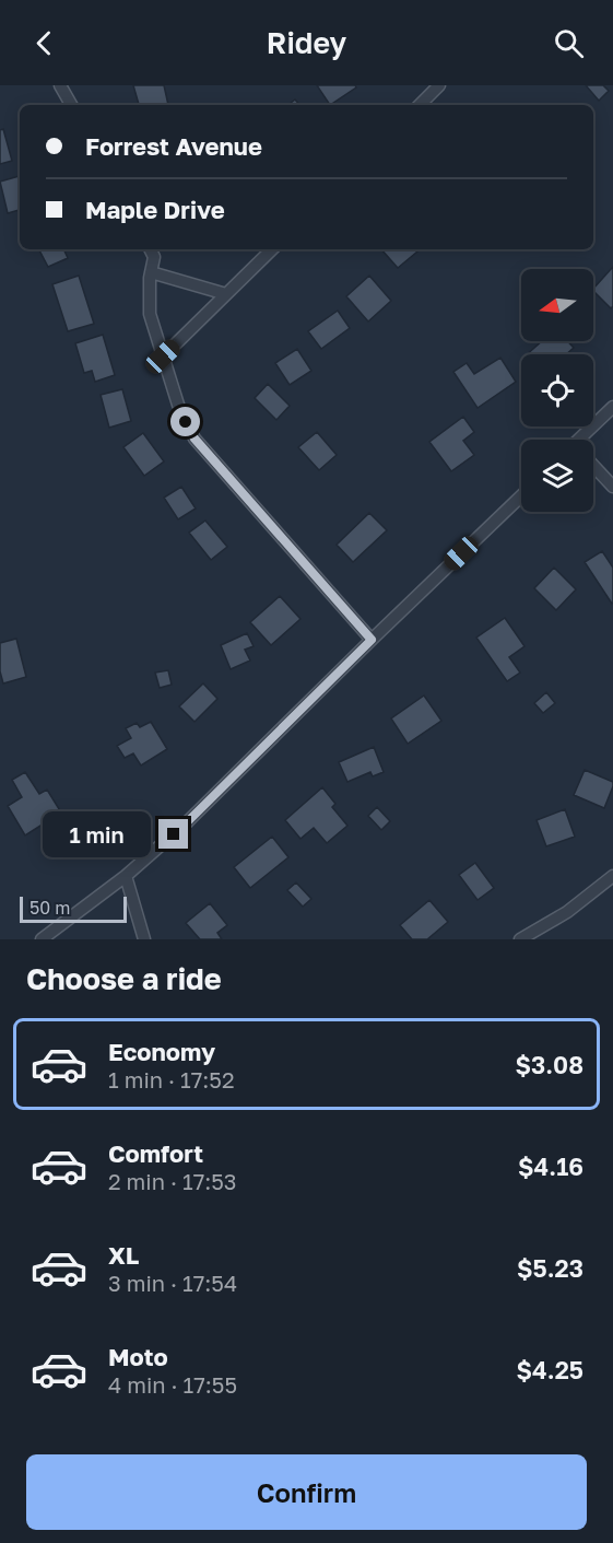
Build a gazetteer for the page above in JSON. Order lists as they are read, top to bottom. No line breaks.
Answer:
{"scale_bar":"50 m","north":"left","page":{"header":"Ridey","banner":["Forrest Avenue","Maple Drive"],"bubble":"1 min","scale":"50 m","heading":"Choose a ride","list":[{"name":"Economy","note":"1 min · 17:52","value":"$3.08"},{"name":"Comfort","note":"2 min · 17:53","value":"$4.16"},{"name":"XL","note":"3 min · 17:54","value":"$5.23"},{"name":"Moto","note":"4 min · 17:55","value":"$4.25"}],"buttons":"Confirm"}}
